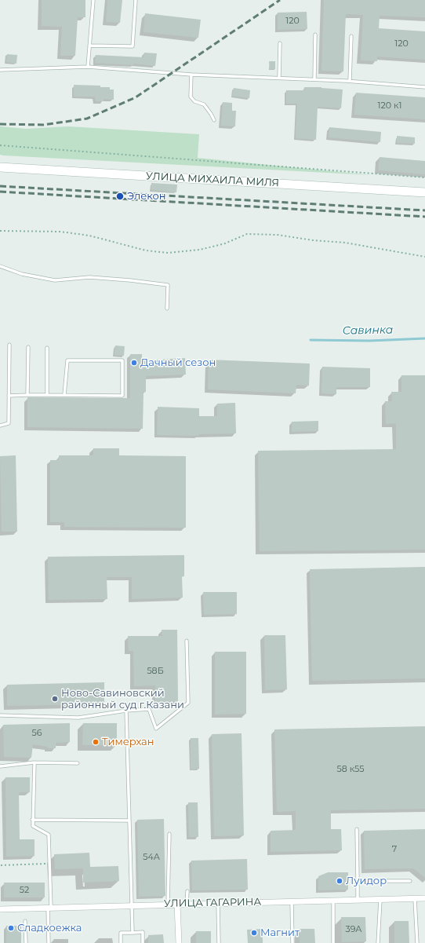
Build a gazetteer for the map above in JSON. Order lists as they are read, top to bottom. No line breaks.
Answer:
{"streets":{"main road":["УЛИЦА МИХАИЛА МИЛЯ"],"street":["УЛИЦА ГАГАРИНА"]},"water":["Савинка"],"places":["Элекон","Дачный сезон","Ново-Савиновский районный суд г.Казани","Тимерхан","Луидор","Сладкоежка","Магнит"],"house_numbers":["120","120","120 к1","58Б","56","58 к55","7","54А","52","39А"]}
